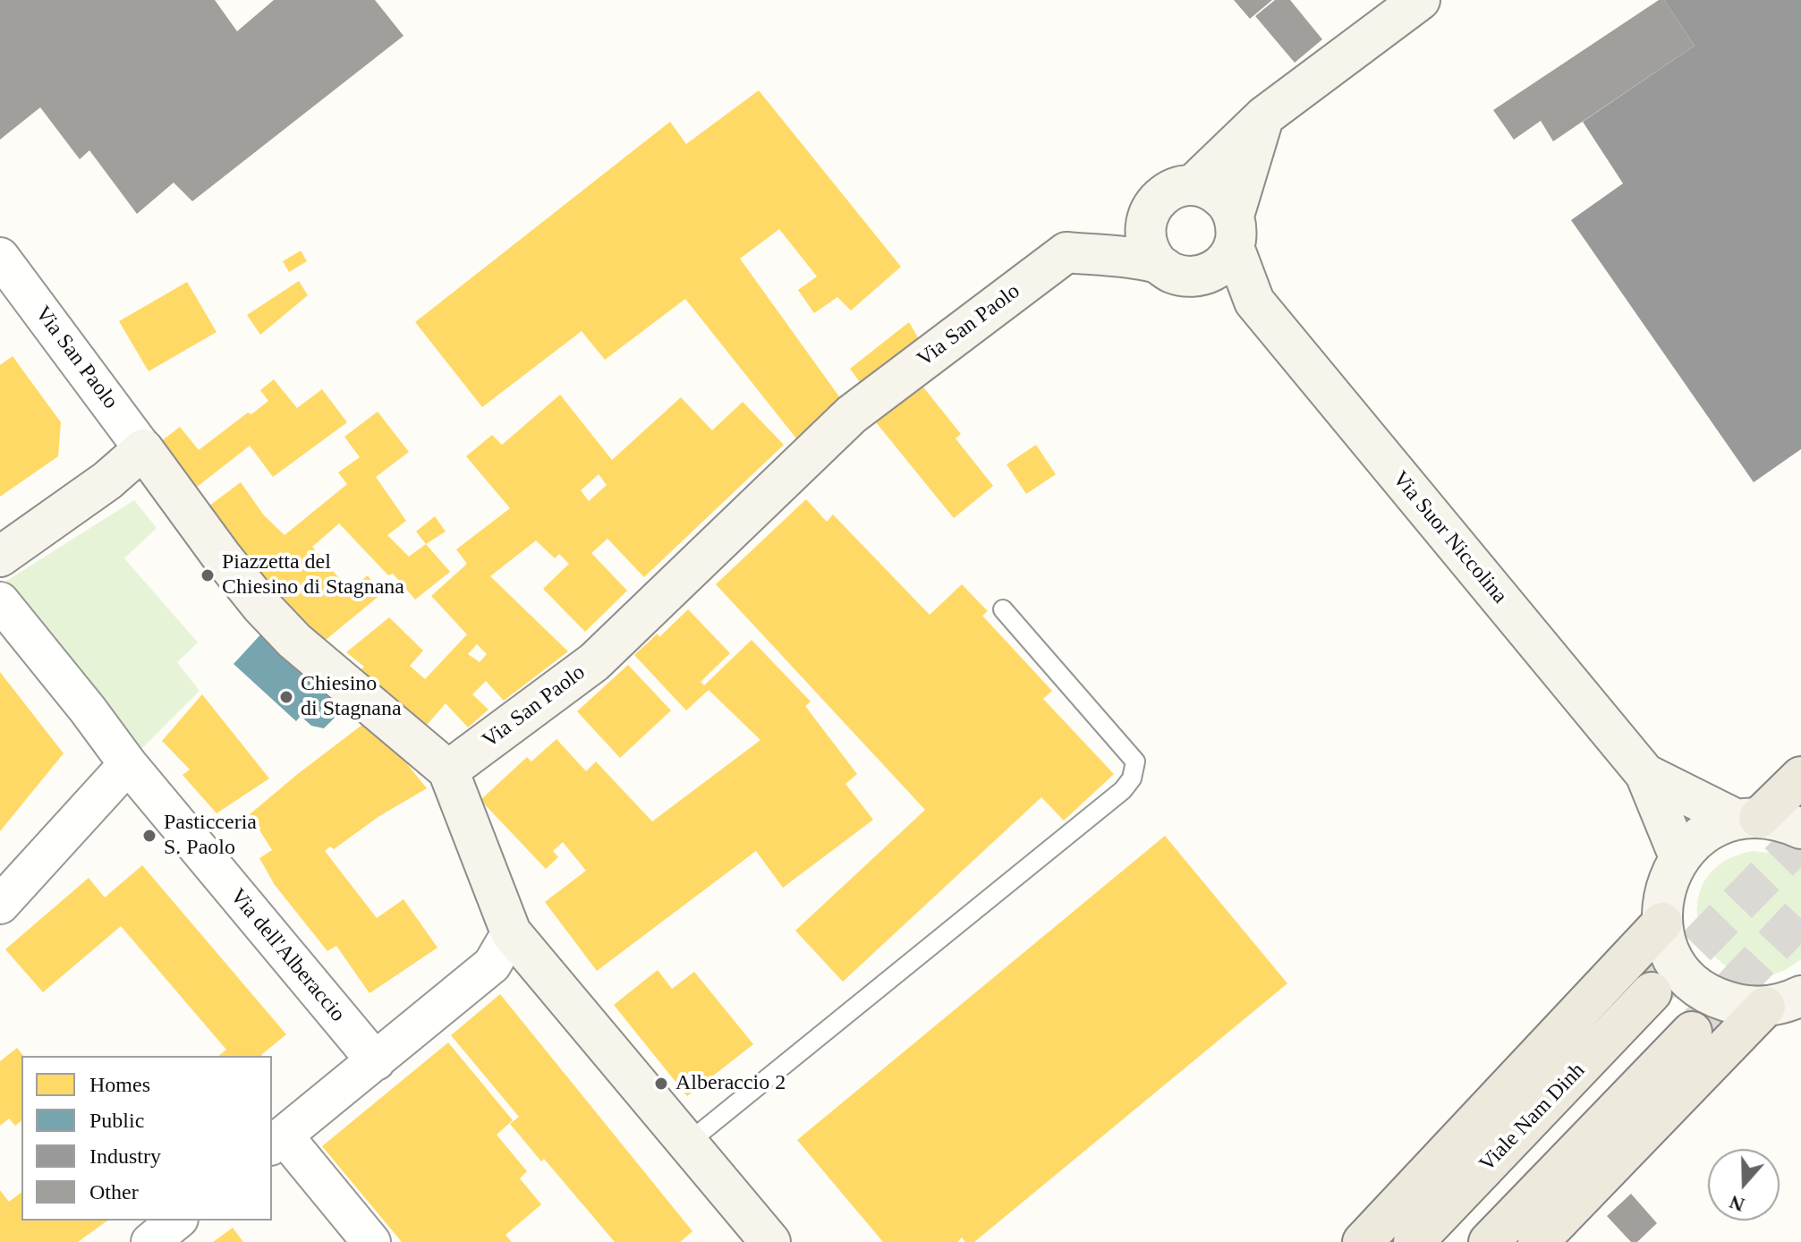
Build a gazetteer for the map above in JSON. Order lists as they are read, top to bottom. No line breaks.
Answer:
{"streets":{"main road":["Viale Nam Dinh"],"street":["Via San Paolo","Via Suor Niccolina","Via dell'Alberaccio"]},"crossings":[["Via San Paolo","Via Suor Niccolina"]],"places":["Piazzetta del Chiesino di Stagnana","Chiesino di Stagnana","Pasticceria S. Paolo","Alberaccio 2"],"legend":["Homes","Public","Industry","Other"],"north":"bottom"}
